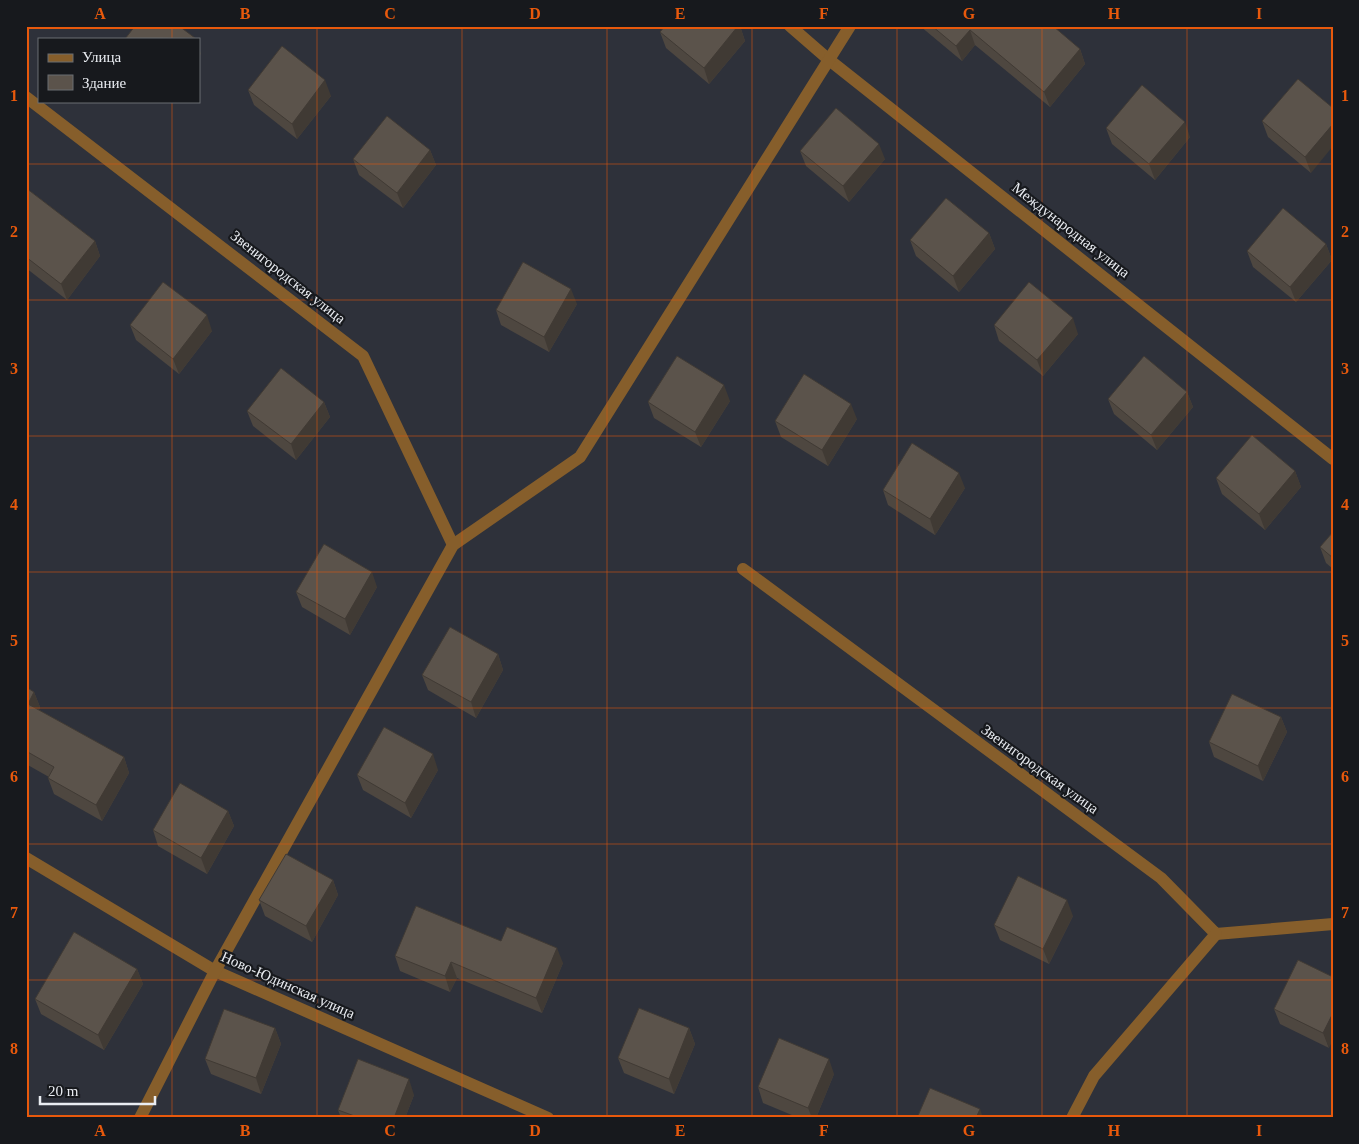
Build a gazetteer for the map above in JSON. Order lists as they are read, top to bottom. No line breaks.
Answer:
{"streets":{"street":["Международная улица","Звенигородская улица","Ново-Юдинская улица"]},"legend":["Улица","Здание"],"scale_bar":"20 m","grid":{"columns":["A","B","C","D","E","F","G","H","I"],"rows":["1","2","3","4","5","6","7","8"]}}
